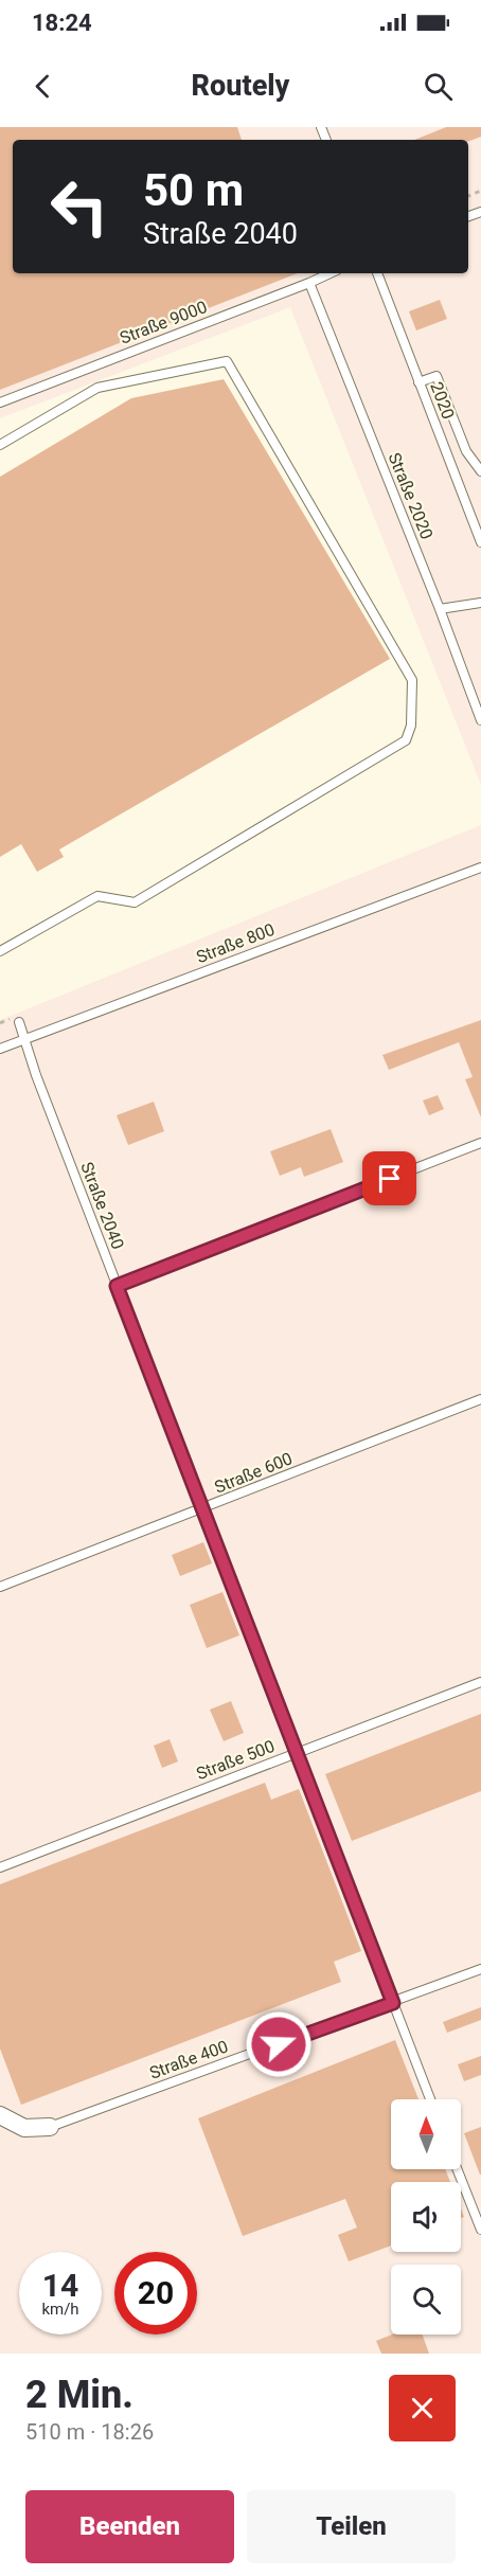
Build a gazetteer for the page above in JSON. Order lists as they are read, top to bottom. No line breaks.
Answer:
{"streets":{"lane":["Straße 9000","2020","Straße 2020","Straße 800","Straße 2040","Straße 600","Straße 500","Straße 400"]},"crossings":[["Straße 9000","Straße 2020"],["Straße 800","Straße 2040"],["Straße 2040","Straße 600"],["Straße 2040","Straße 500"],["Straße 2040","Straße 400"]],"north":"top","page":{"status":"18:24","header":"Routely","turn":["50 m","Straße 2040"],"speed":"14 km/h","limit":"20","heading":["2 Min.","510 m · 18:26"],"buttons":["Beenden","Teilen"]}}
